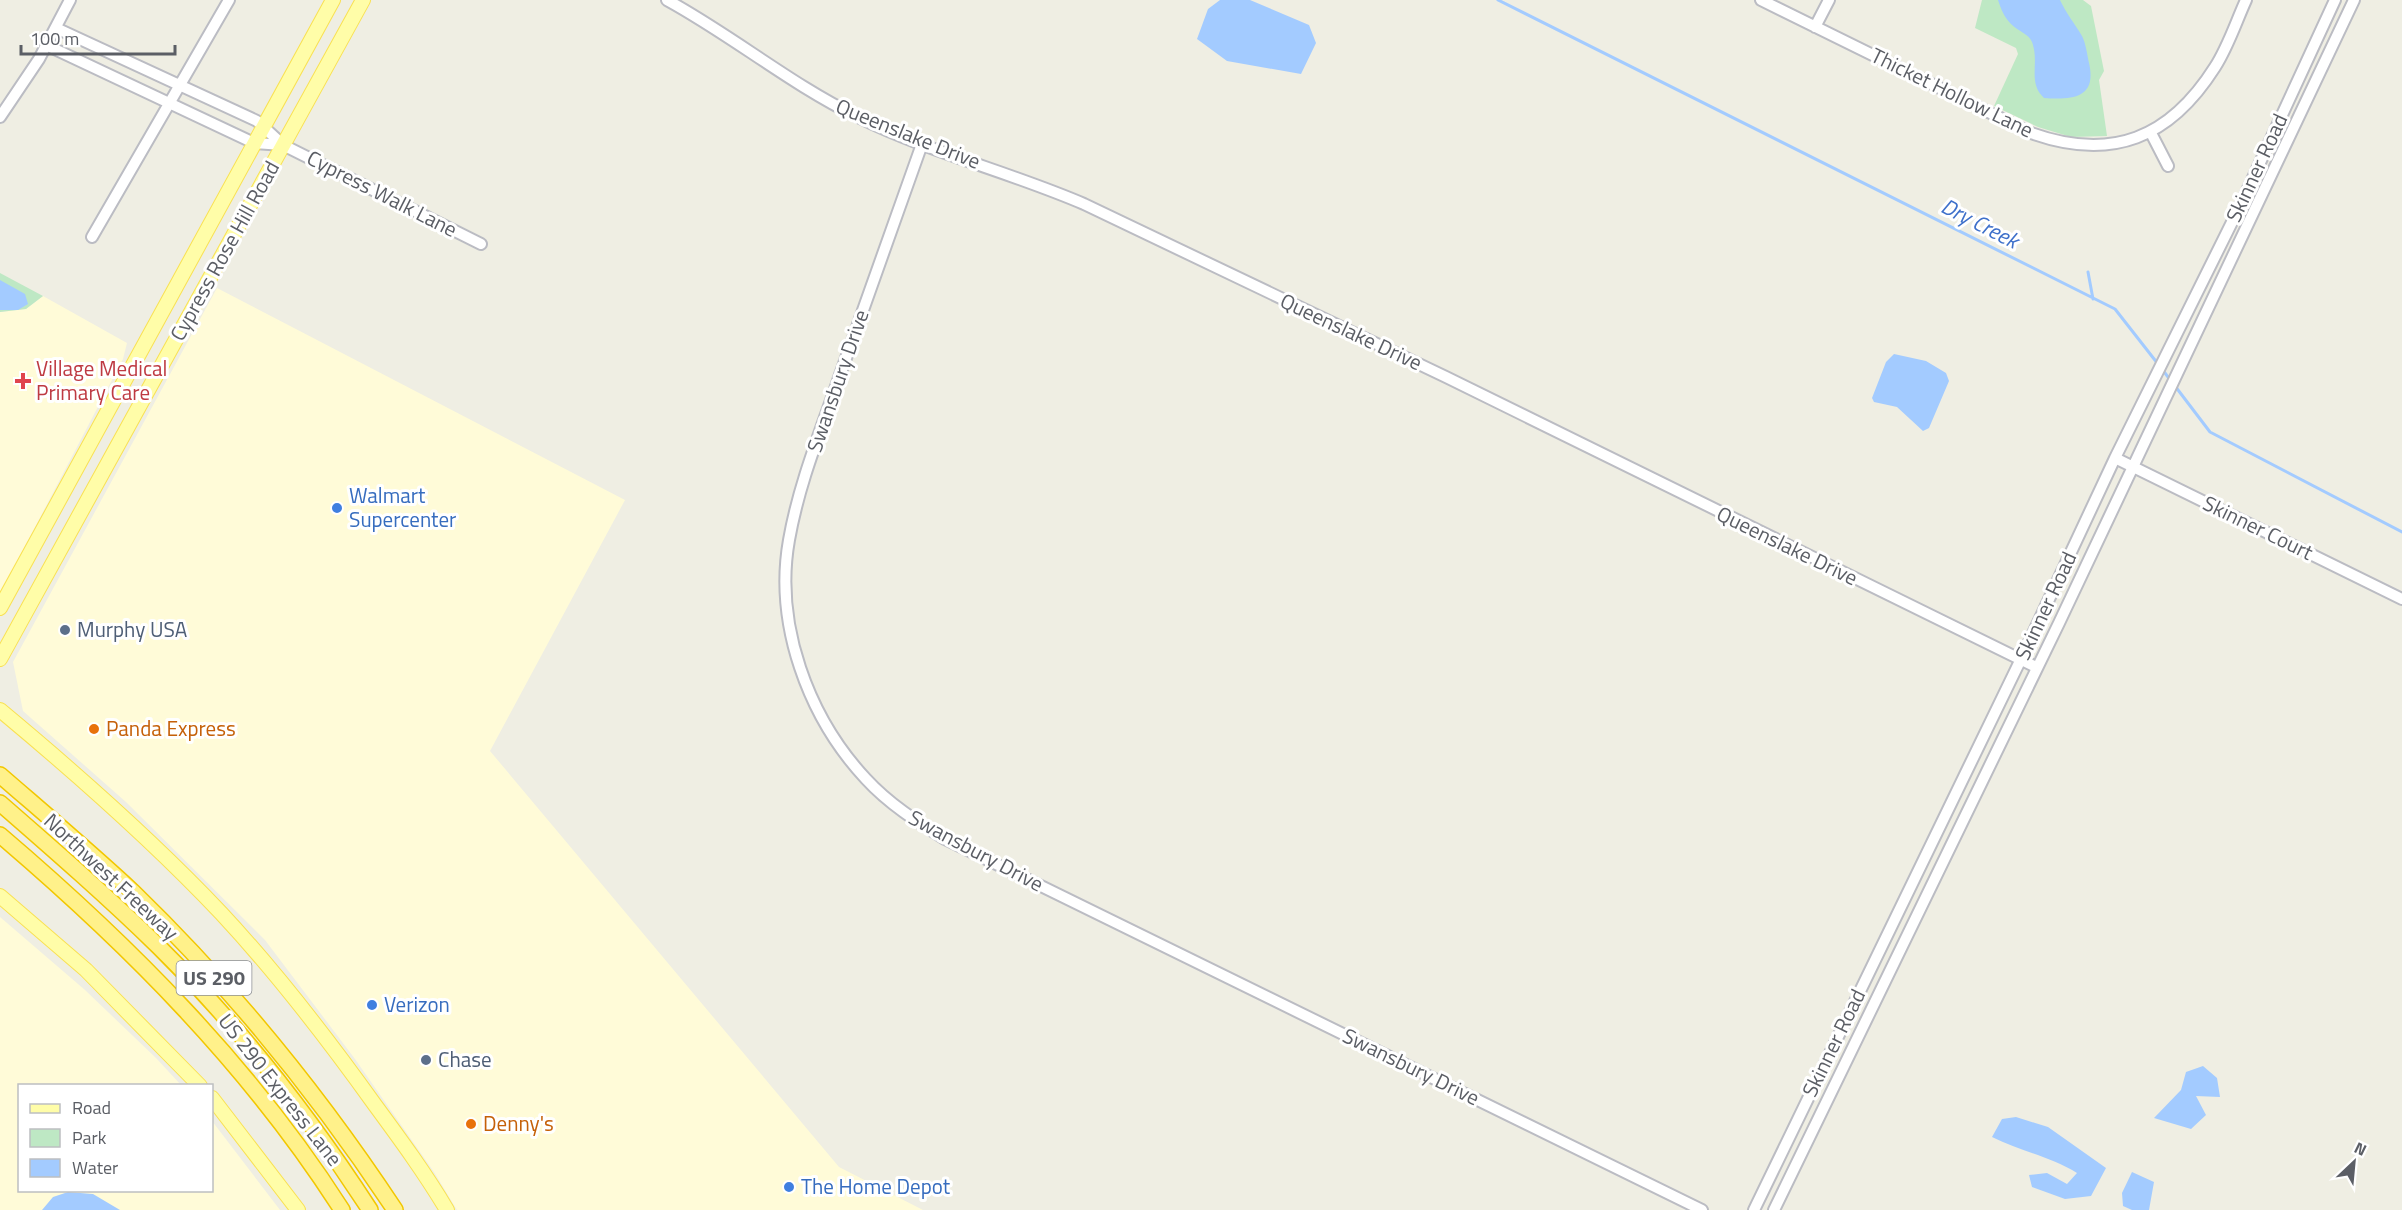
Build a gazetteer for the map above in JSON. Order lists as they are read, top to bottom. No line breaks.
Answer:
{"streets":{"highway":["Northwest Freeway","US 290","US 290 Express Lane"],"main road":["Cypress Rose Hill Road"],"street":["Thicket Hollow Lane","Queenslake Drive","Skinner Road","Cypress Walk Lane","Swansbury Drive","Skinner Court"]},"crossings":[["Queenslake Drive","Skinner Road"],["Queenslake Drive","Swansbury Drive"],["Skinner Road","Skinner Court"],["Cypress Walk Lane","Cypress Rose Hill Road"]],"water":["Dry Creek"],"places":{"health":["Village Medical Primary Care"],"other":["Walmart Supercenter","Murphy USA","Panda Express","Verizon","Chase","Denny's","The Home Depot"]},"legend":["Road","Park","Water"],"scale_bar":"100 m","north":"top right"}
